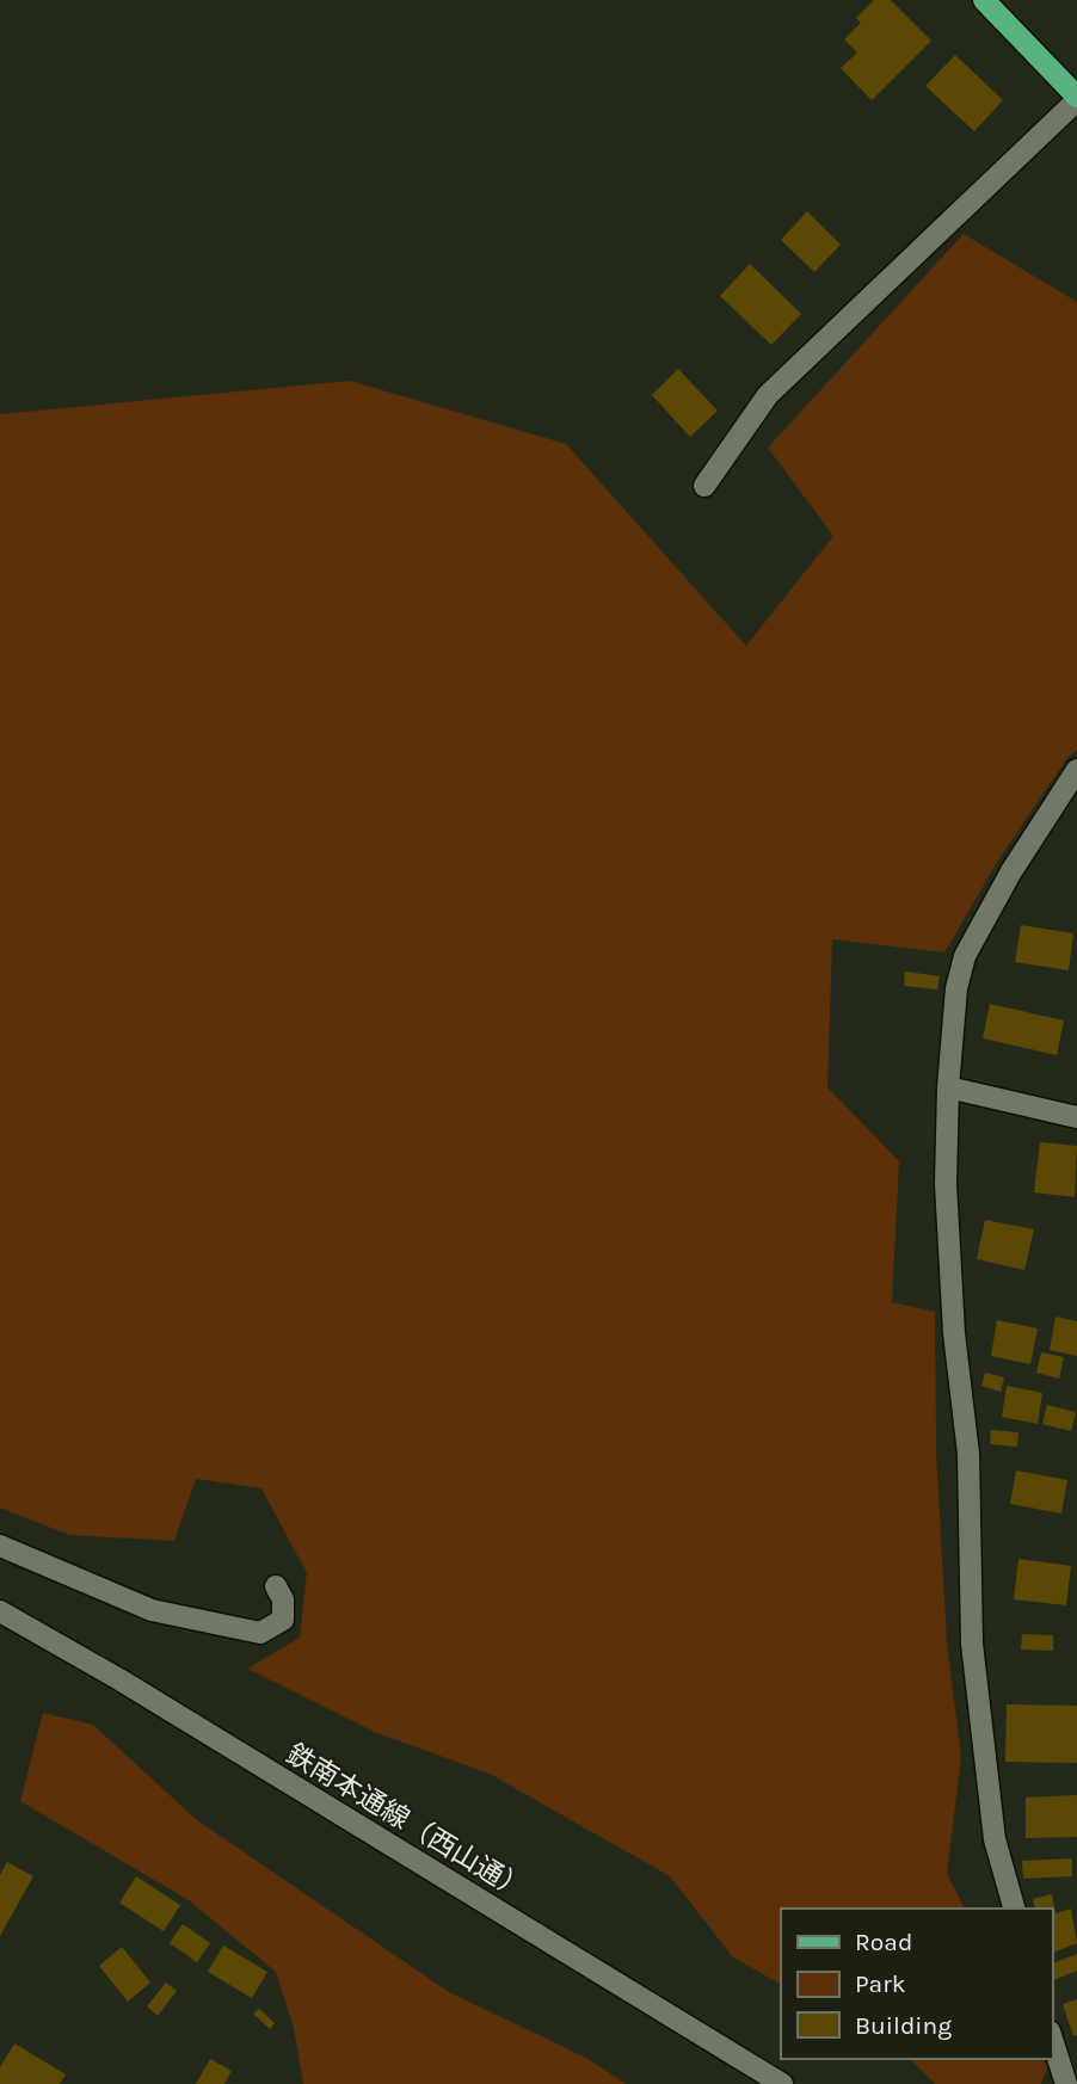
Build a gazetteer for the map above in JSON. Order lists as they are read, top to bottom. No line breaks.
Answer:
{"streets":{"street":["鉄南本通線（西山通）"]},"legend":["Road","Park","Building"]}
